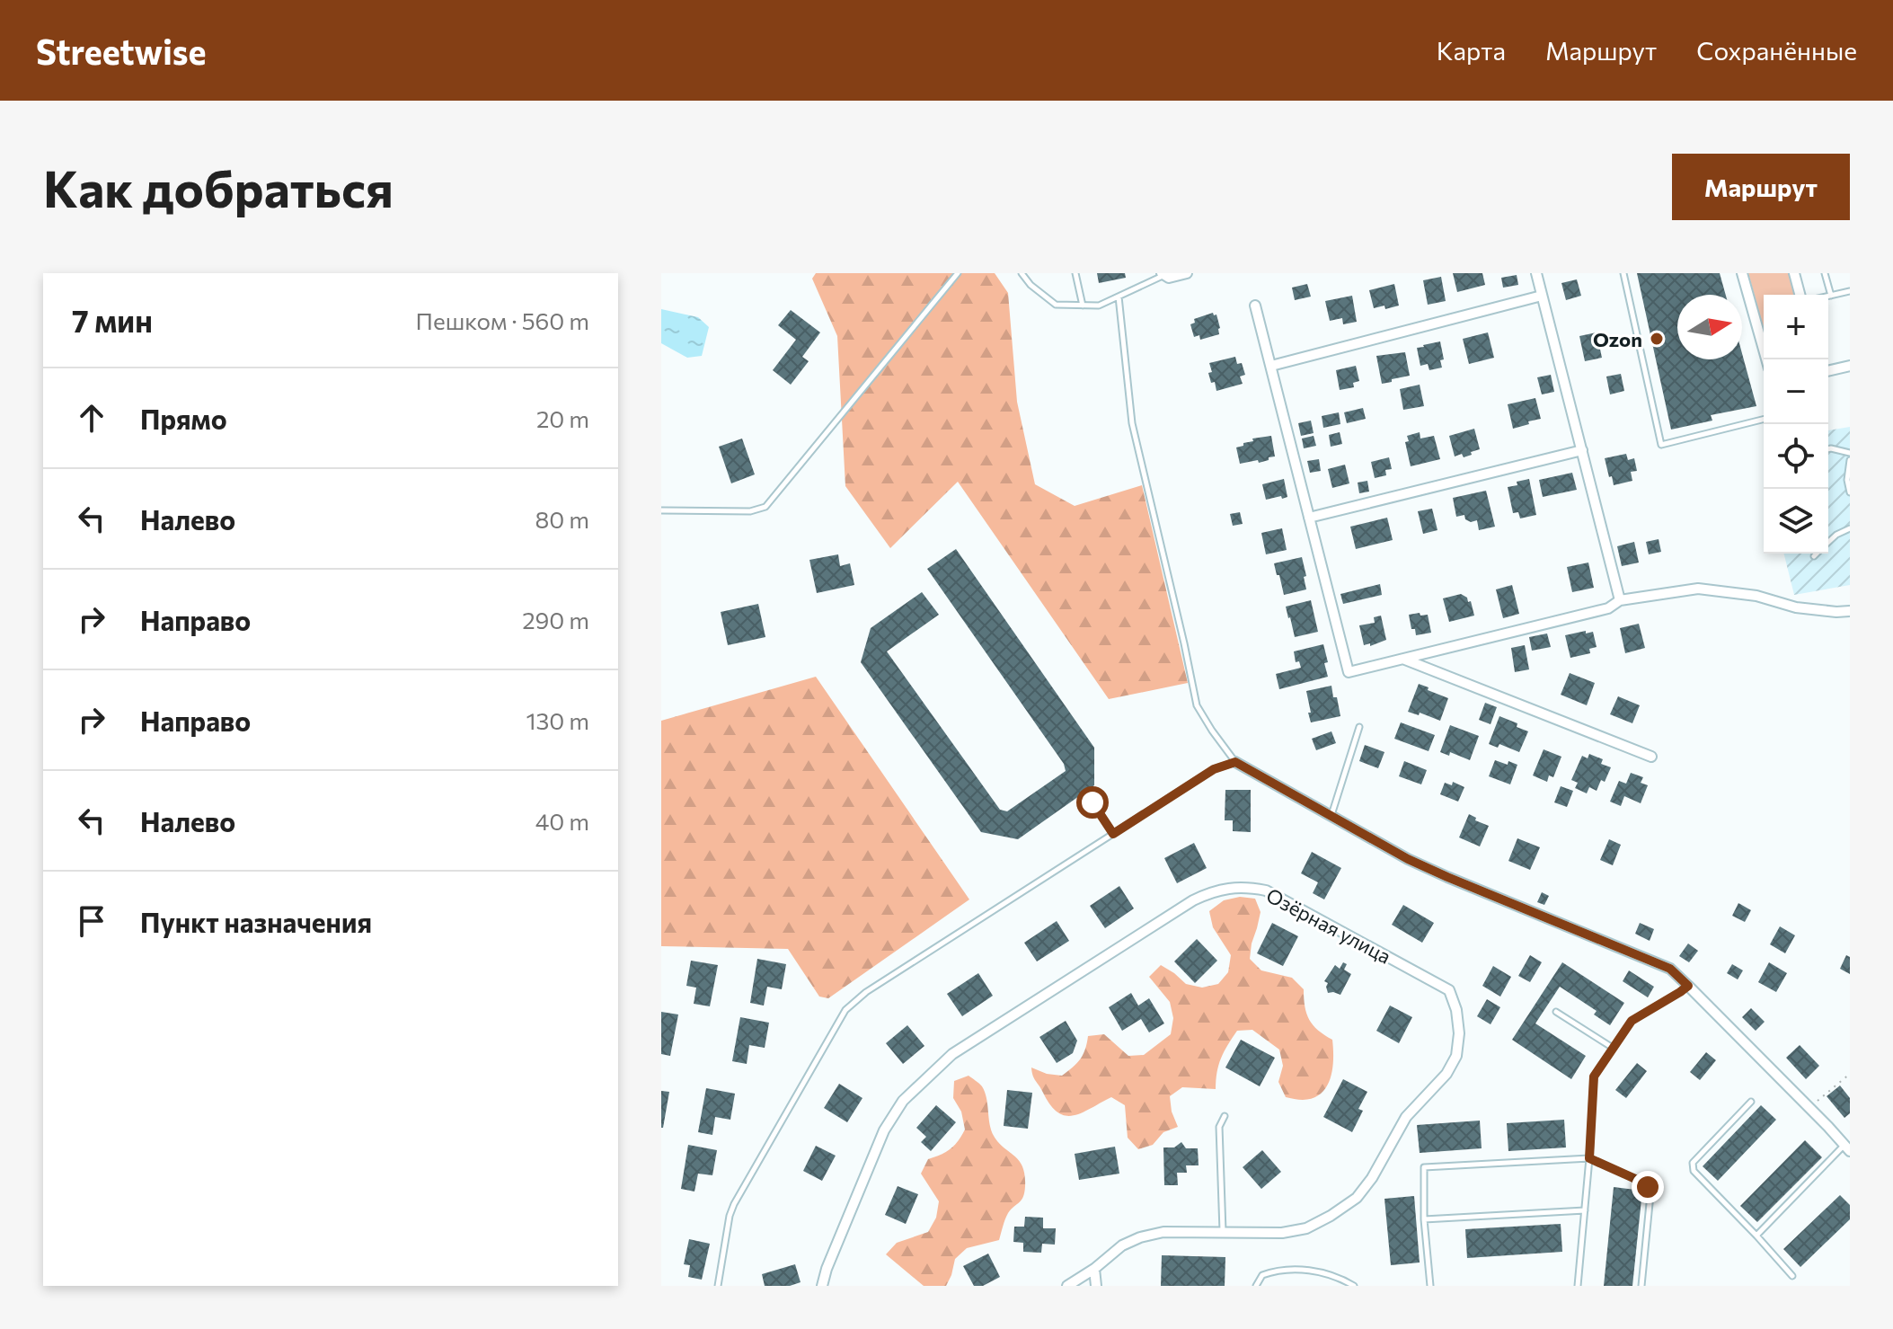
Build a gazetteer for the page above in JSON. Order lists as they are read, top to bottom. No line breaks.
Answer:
{"streets":{"street":["Озёрная улица"]},"places":["Ozon"],"north":"right","page":{"header":"Streetwise","nav":["Карта","Маршрут","Сохранённые"],"buttons":"Маршрут","title":"Как добраться","heading":["7 мин","Пешком · 560 m"],"map_buttons":["+","−"],"list":[["Прямо","20 m"],["Налево","80 m"],["Направо","290 m"],["Направо","130 m"],["Налево","40 m"],"Пункт назначения"]}}
